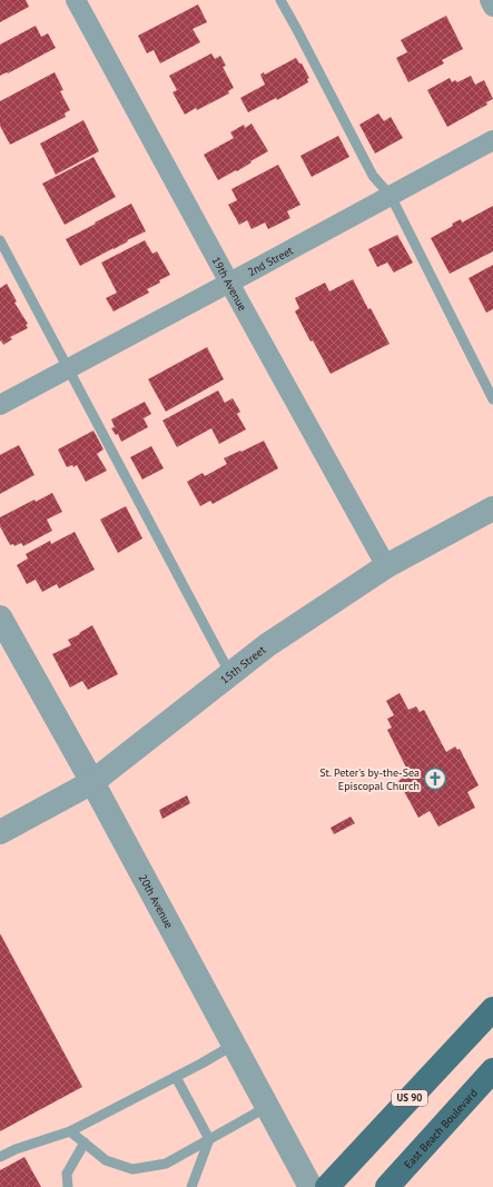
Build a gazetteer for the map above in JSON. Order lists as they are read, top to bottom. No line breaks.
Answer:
{"streets":{"main road":["US 90","East Beach Boulevard"],"street":["2nd Street","19th Avenue","15th Street","20th Avenue"]},"crossings":[["2nd Street","19th Avenue"],["19th Avenue","15th Street"],["15th Street","20th Avenue"]],"places":{"church":["St. Peter's by-the-Sea Episcopal Church"]}}
